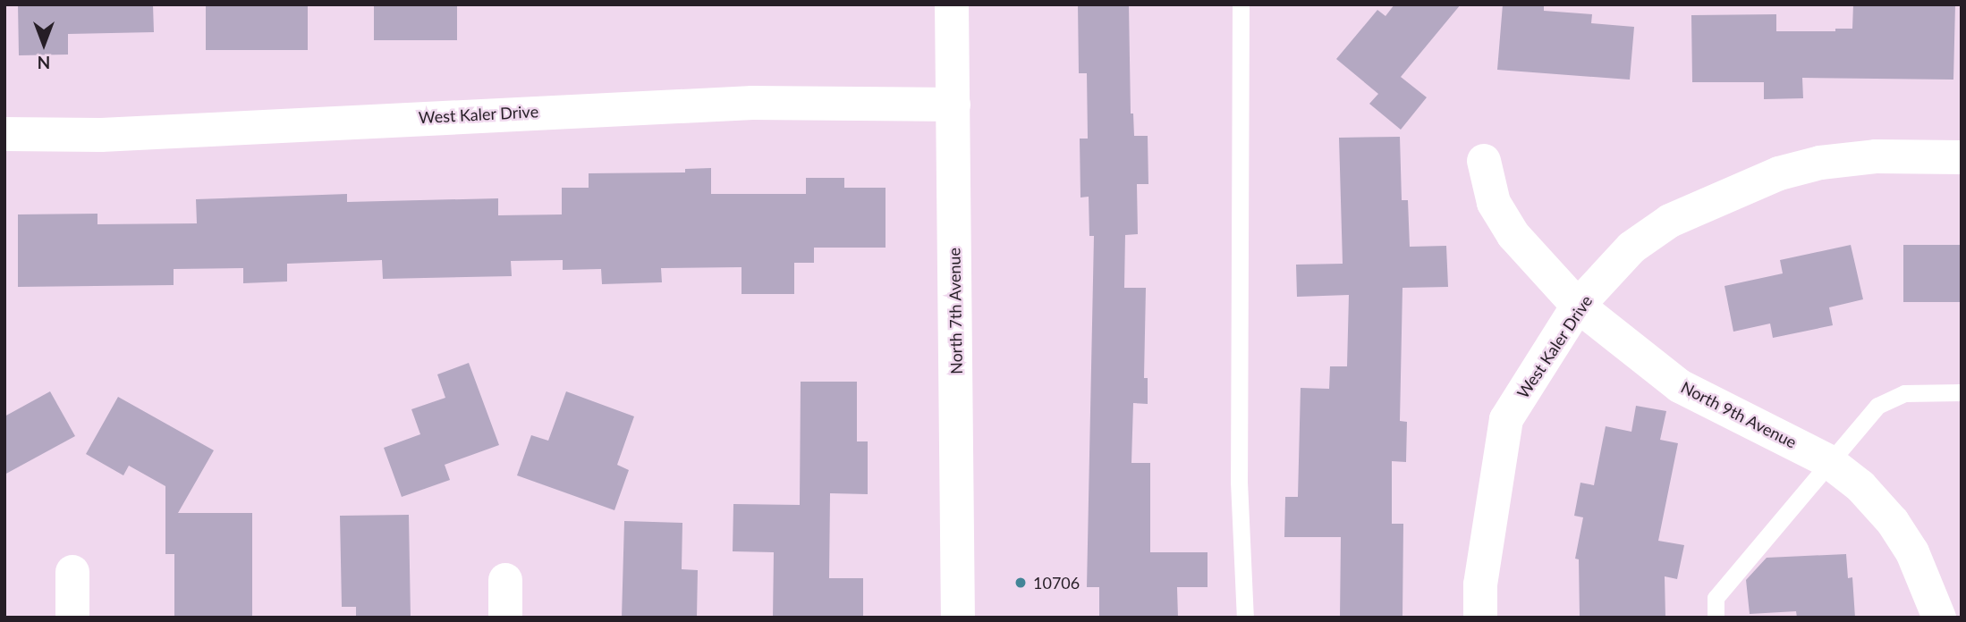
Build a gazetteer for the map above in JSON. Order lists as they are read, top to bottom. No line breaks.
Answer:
{"streets":{"street":["West Kaler Drive","North 7th Avenue","North 9th Avenue"]},"crossings":[["West Kaler Drive","North 7th Avenue"],["West Kaler Drive","North 9th Avenue"]],"places":["10706"],"north":"bottom"}
